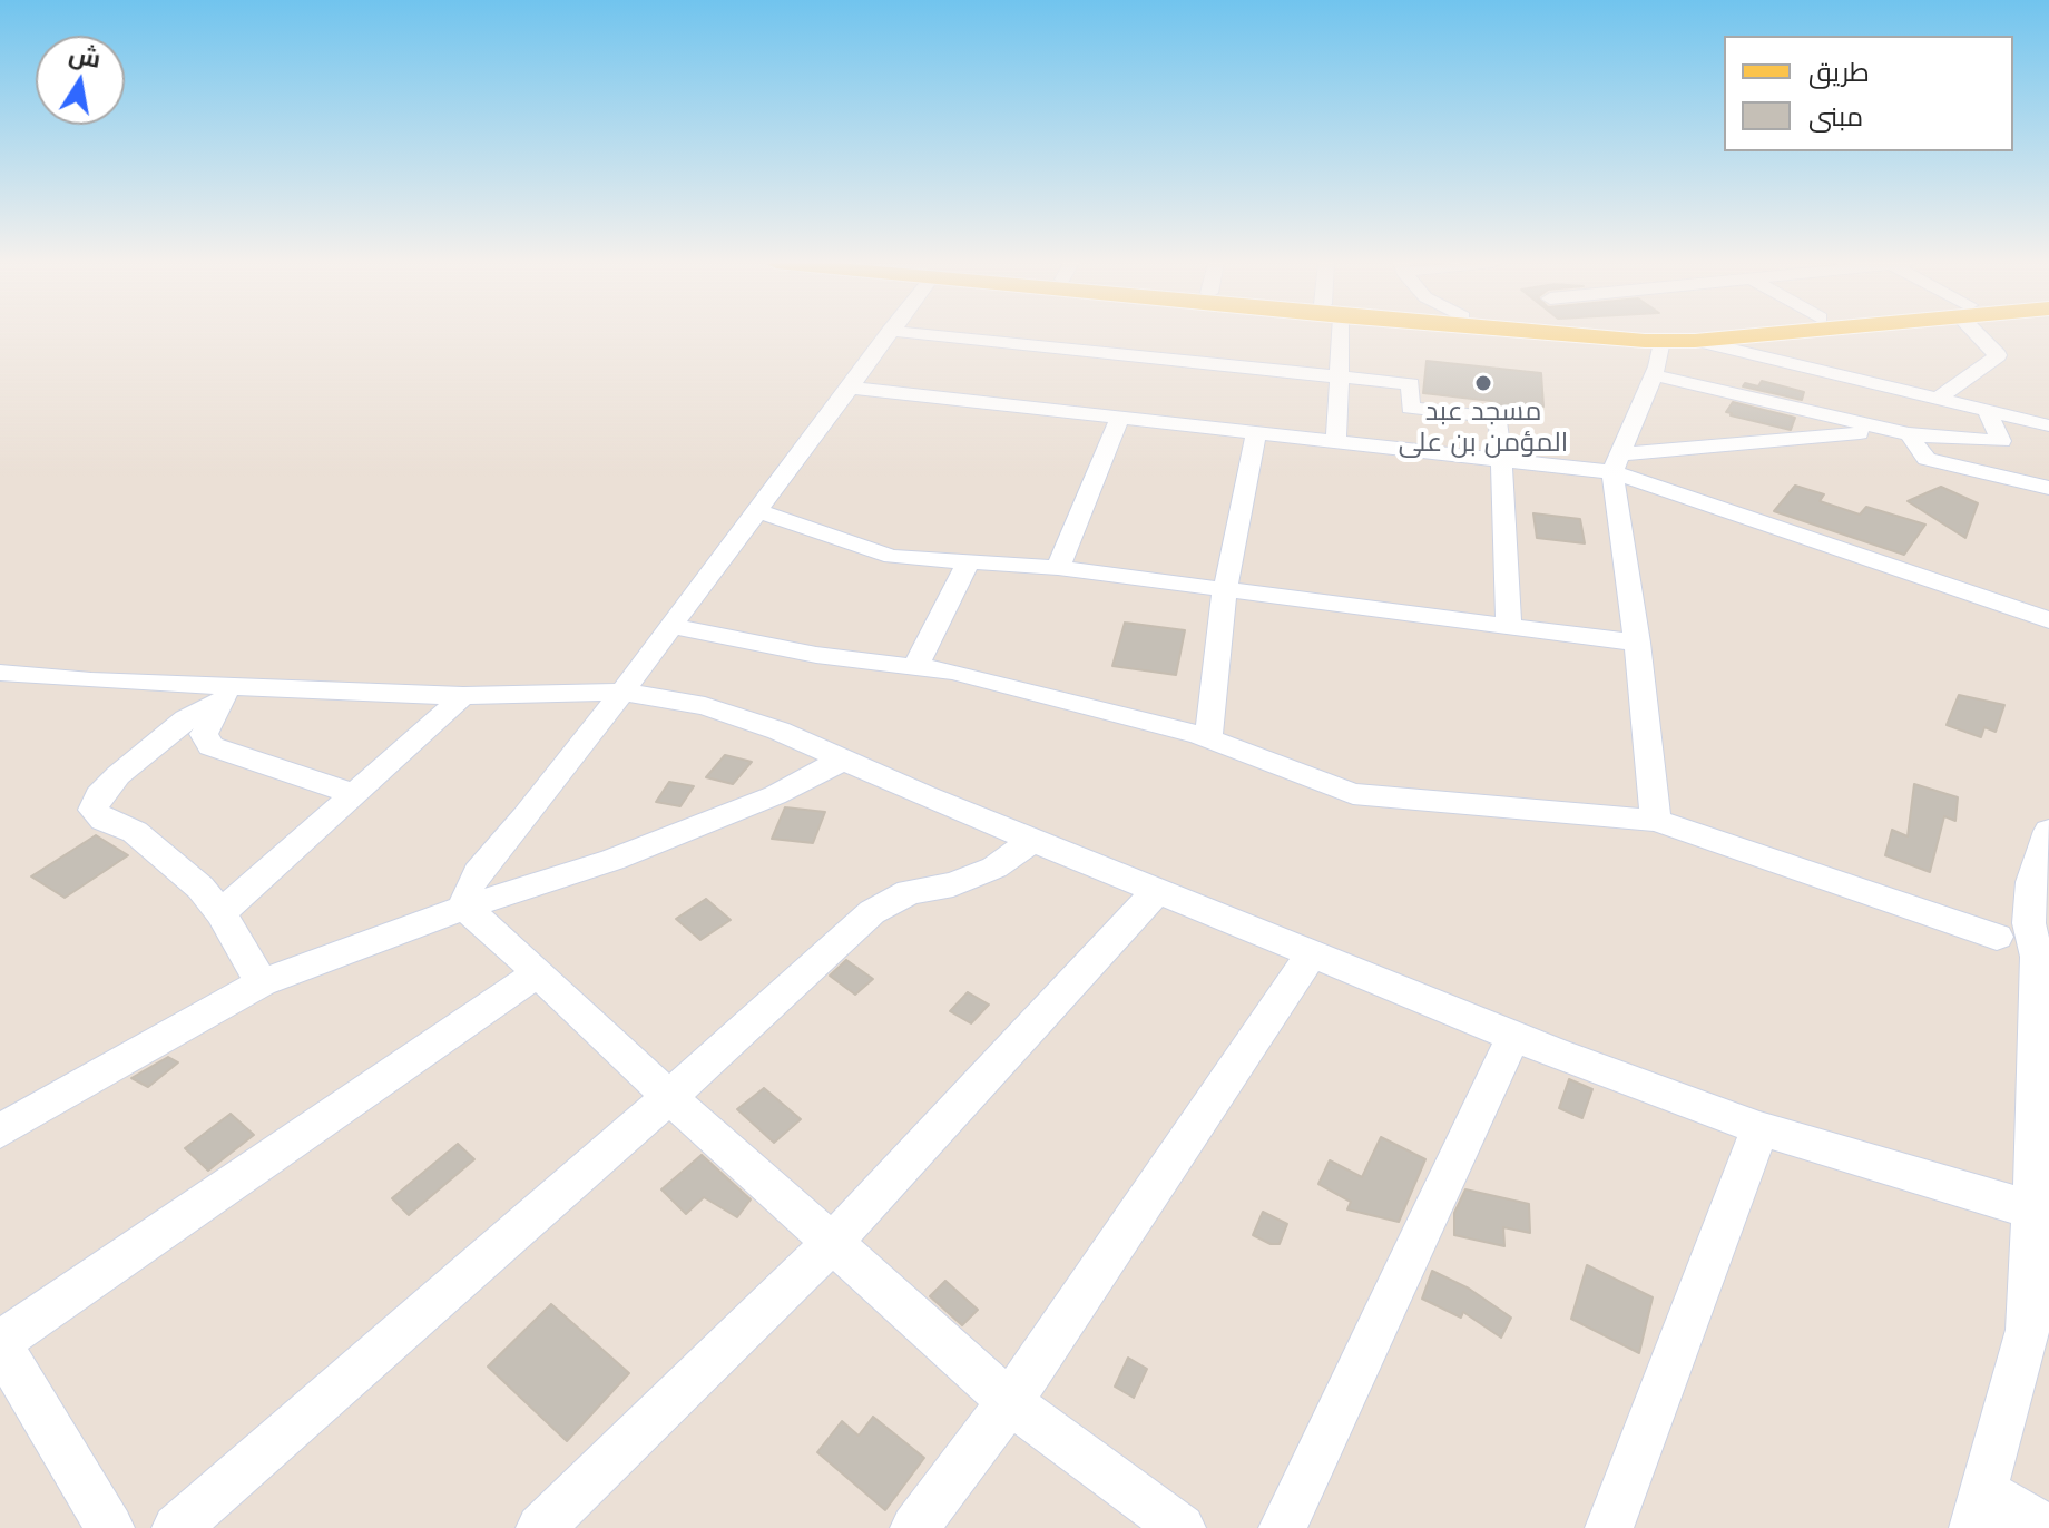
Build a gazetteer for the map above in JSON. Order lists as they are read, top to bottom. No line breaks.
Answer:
{"places":["مسجد عبد المؤمن بن على"],"legend":["طريق","مبنى"],"north":"top"}
